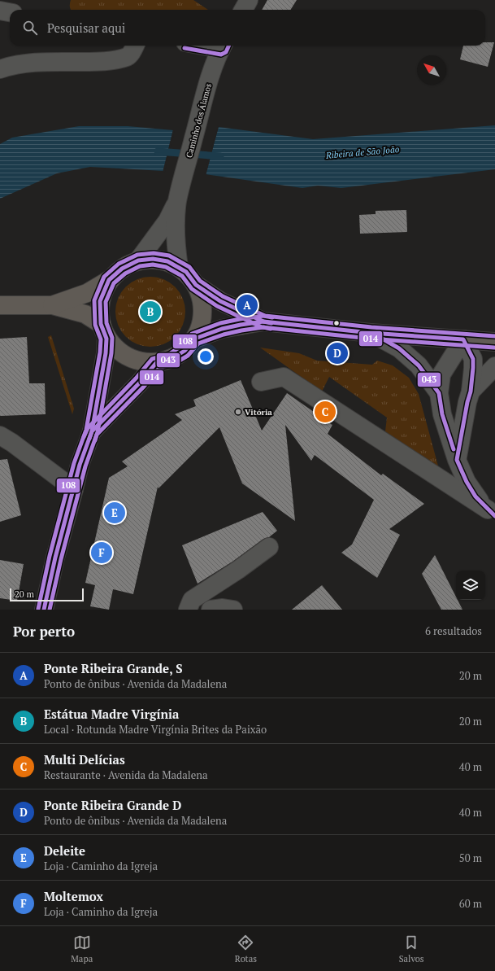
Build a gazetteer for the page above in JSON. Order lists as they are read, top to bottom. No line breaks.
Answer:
{"streets":{"street":["Caminho dos Álamos"]},"water":["Ribeira de São João"],"places":["Vitória"],"lines":["transit line 014","transit line 108","transit line 043"],"scale_bar":"20 m","north":"top left","page":{"search":"Pesquisar aqui","pins":["A","B","D","C","E","F"],"scale":"20 m","heading":["Por perto","6 resultados"],"list":[{"mark":"A","name":"Ponte Ribeira Grande, S","note":"Ponto de ônibus · Avenida da Madalena","value":"20 m"},{"mark":"B","name":"Estátua Madre Virgínia","note":"Local · Rotunda Madre Virgínia Brites da Paixão","value":"20 m"},{"mark":"C","name":"Multi Delícias","note":"Restaurante · Avenida da Madalena","value":"40 m"},{"mark":"D","name":"Ponte Ribeira Grande D","note":"Ponto de ônibus · Avenida da Madalena","value":"40 m"},{"mark":"E","name":"Deleite","note":"Loja · Caminho da Igreja","value":"50 m"},{"mark":"F","name":"Moltemox","note":"Loja · Caminho da Igreja","value":"60 m"}],"nav":["Mapa","Rotas","Salvos"]}}
